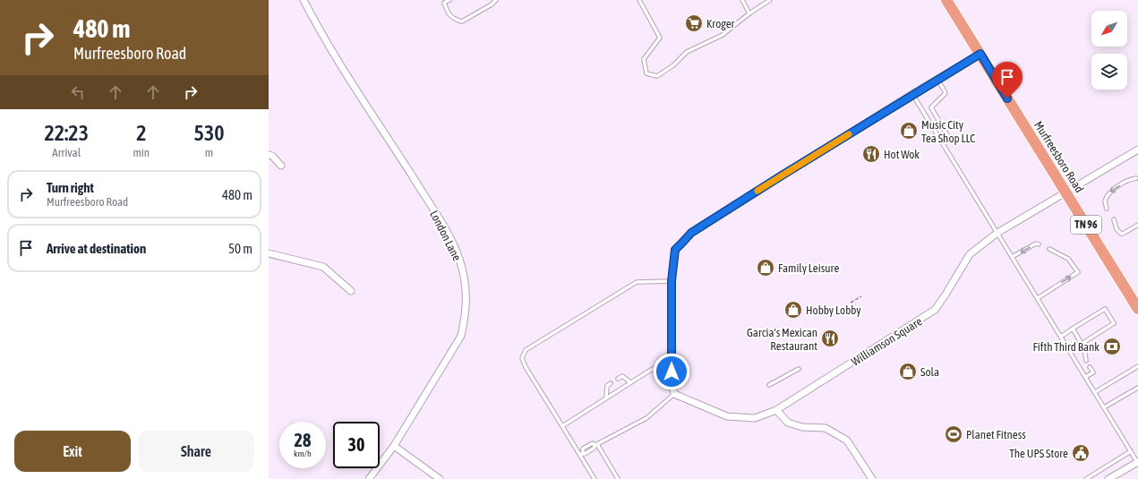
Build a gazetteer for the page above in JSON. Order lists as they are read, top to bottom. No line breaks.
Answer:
{"streets":{"highway":["Murfreesboro Road","TN 96"],"street":["London Lane","Williamson Square"]},"crossings":[["Murfreesboro Road","Williamson Square"]],"places":{"supermarket":["Kroger"],"shop":["Music City Tea Shop LLC","Family Leisure","Hobby Lobby","Sola"],"restaurant":["Hot Wok","Garcia's Mexican Restaurant"],"bank":["Fifth Third Bank"],"sports":["Planet Fitness"],"public building":["The UPS Store"]},"north":"bottom left","page":{"turn":["480 m","Murfreesboro Road"],"eta":["22:23","Arrival","2","min","530","m"],"list":[{"name":"Turn right","note":"Murfreesboro Road","value":"480 m"},{"name":"Arrive at destination","value":"50 m"}],"speed":"28 km/h","limit":"30","buttons":["Exit","Share"]}}
